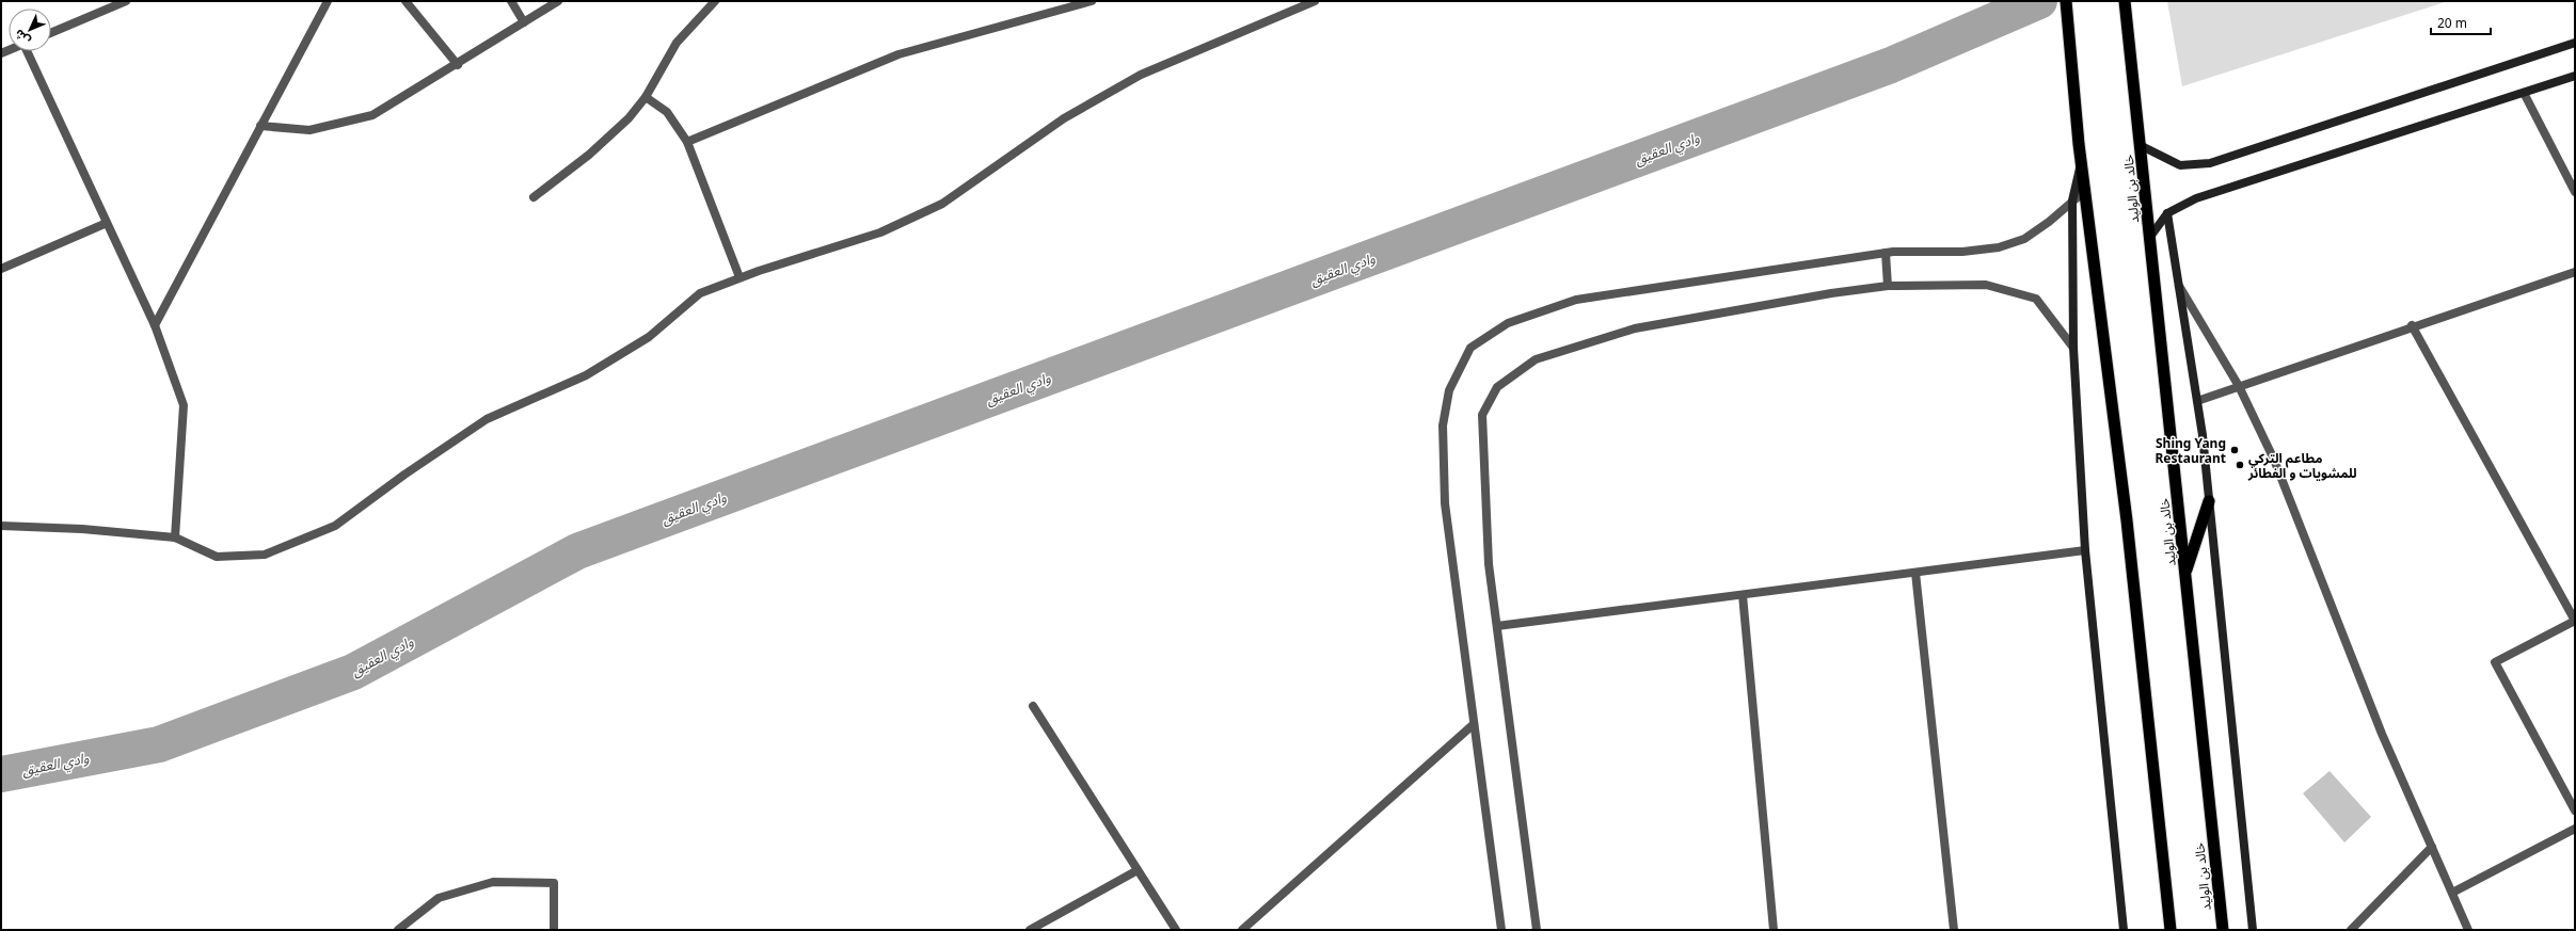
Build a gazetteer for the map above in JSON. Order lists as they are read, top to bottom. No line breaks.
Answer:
{"streets":{"highway":["خالد بن الوليد"]},"water":["وادي العقيق"],"places":["Shing Yang Restaurant","مطاعم التركي للمشويات و الفطائر"],"scale_bar":"20 m","north":"bottom left"}
